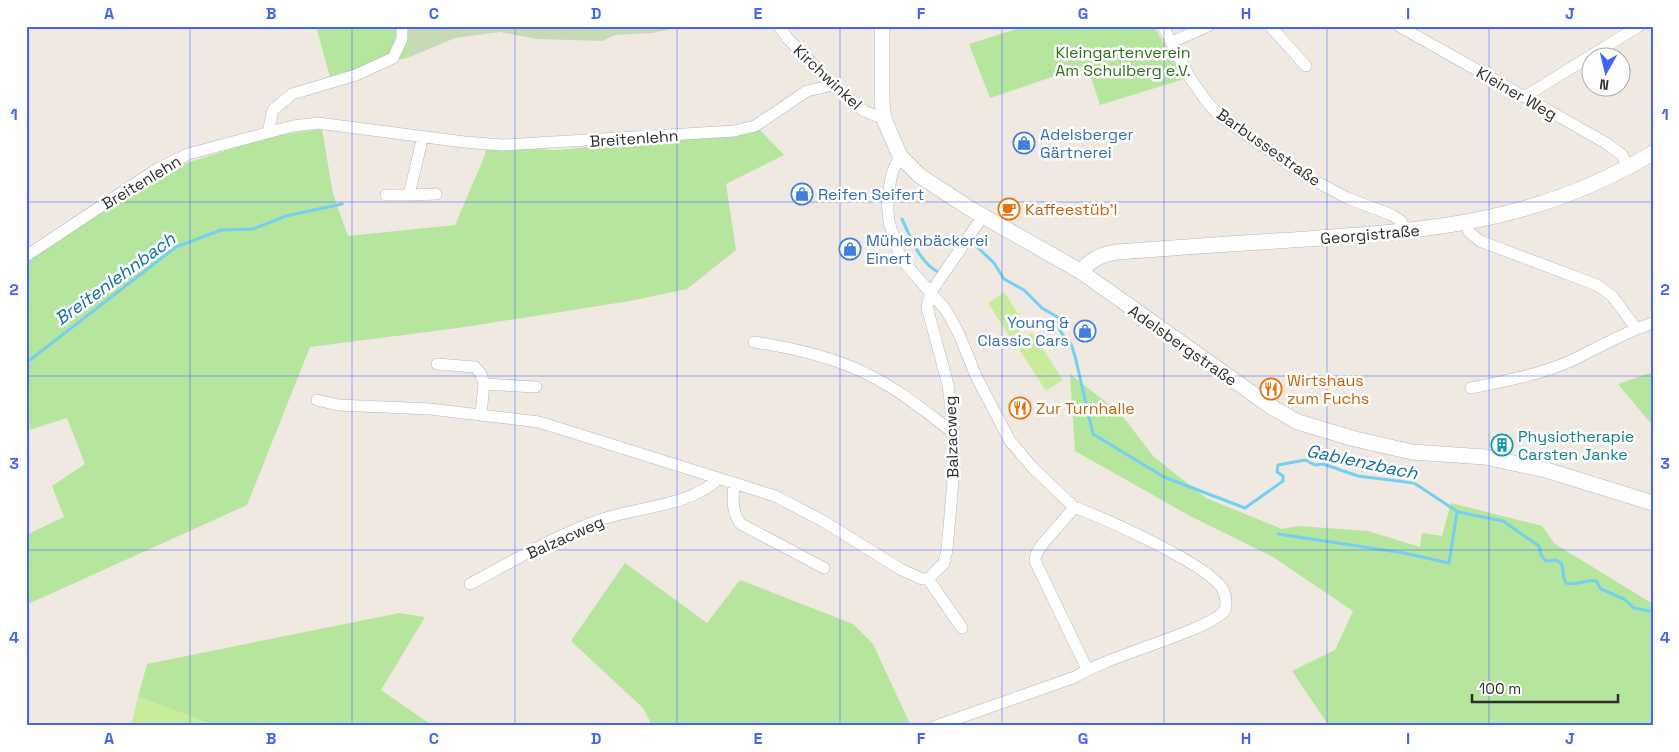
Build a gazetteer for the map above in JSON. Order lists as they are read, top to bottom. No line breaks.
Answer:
{"streets":{"street":["Kirchwinkel","Kleiner Weg","Breitenlehn","Barbussestraße","Georgistraße","Adelsbergstraße","Balzacweg"]},"crossings":[["Kirchwinkel","Breitenlehn"],["Kirchwinkel","Adelsbergstraße"],["Kleiner Weg","Georgistraße"],["Barbussestraße","Georgistraße"],["Georgistraße","Adelsbergstraße"],["Adelsbergstraße","Balzacweg"]],"water":["Breitenlehnbach","Gablenzbach"],"parks":["Kleingartenverein Am Schulberg e.V."],"places":{"shop":["Adelsberger Gärtnerei","Reifen Seifert","Mühlenbäckerei Einert","Young & Classic Cars"],"cafe":["Kaffeestüb'l"],"restaurant":["Wirtshaus zum Fuchs","Zur Turnhalle"],"building":["Physiotherapie Carsten Janke"]},"scale_bar":"100 m","north":"bottom","grid":{"columns":["A","B","C","D","E","F","G","H","I","J"],"rows":["1","2","3","4"]}}
